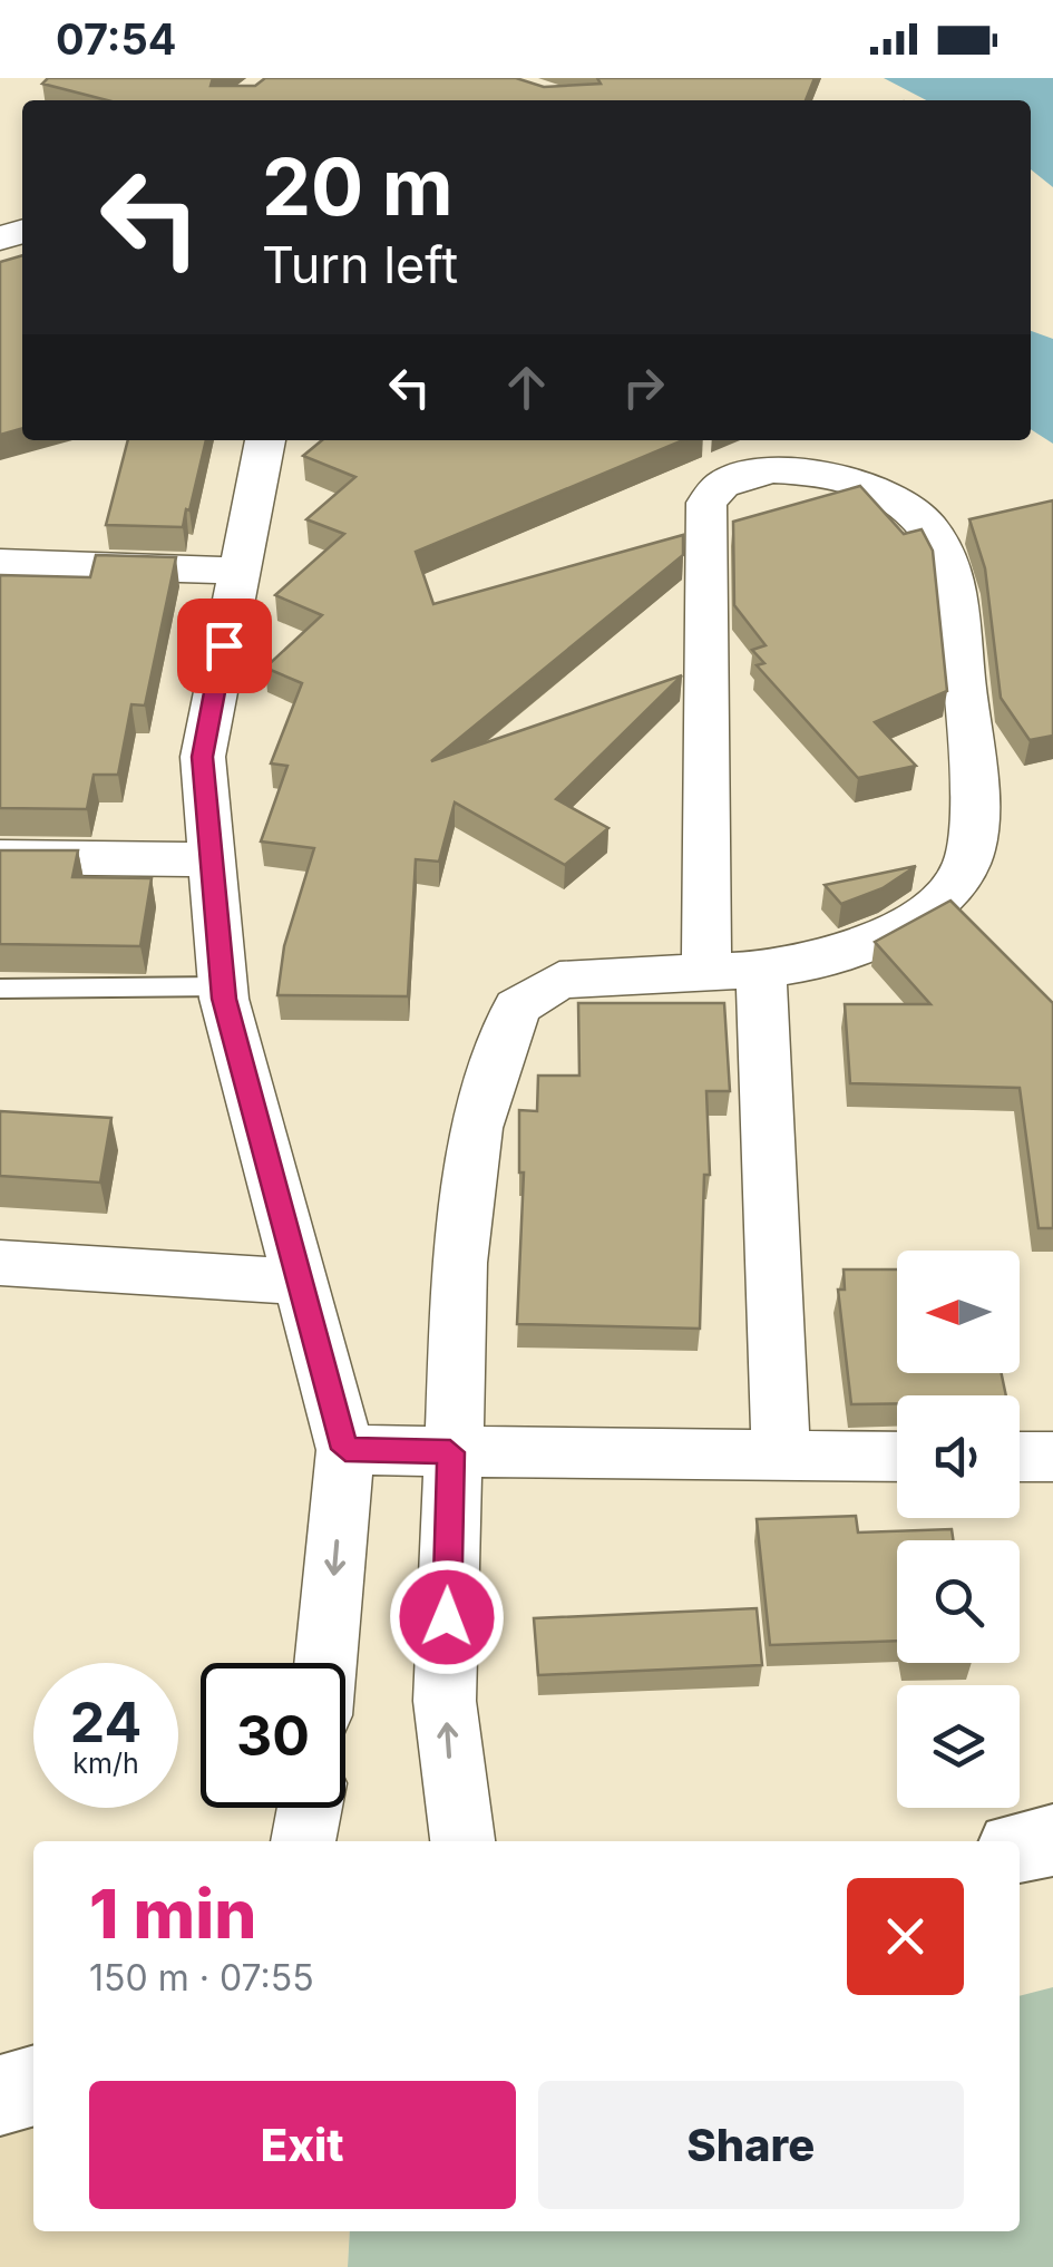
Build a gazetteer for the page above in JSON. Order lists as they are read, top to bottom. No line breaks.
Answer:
{"north":"left","page":{"status":"07:54","turn":["20 m","Turn left"],"speed":"24 km/h","limit":"30","heading":["1 min","150 m · 07:55"],"buttons":["Exit","Share"]}}
